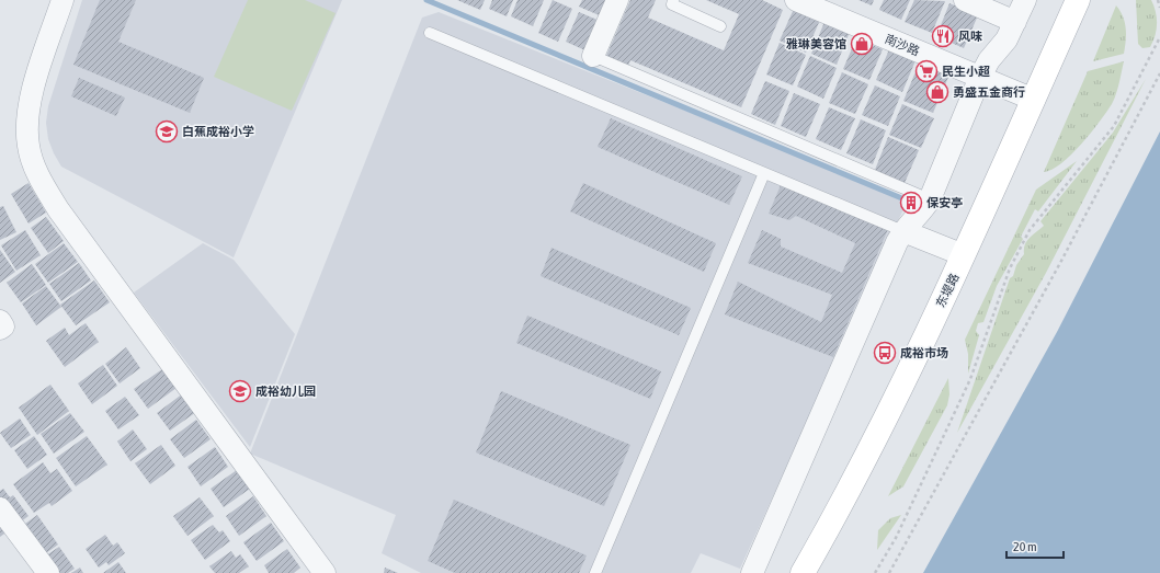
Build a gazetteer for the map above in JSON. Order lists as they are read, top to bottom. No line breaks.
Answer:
{"streets":{"main road":["东堤路"],"street":["南沙路"]},"crossings":[["南沙路","东堤路"]],"places":{"restaurant":["风味"],"shop":["雅琳美容馆","勇盛五金商行"],"supermarket":["民生小超"],"school or university":["白蕉成裕小学","成裕幼儿园"],"building":["保安亭"],"bus stop":["成裕市场"]},"scale_bar":"20 m"}
